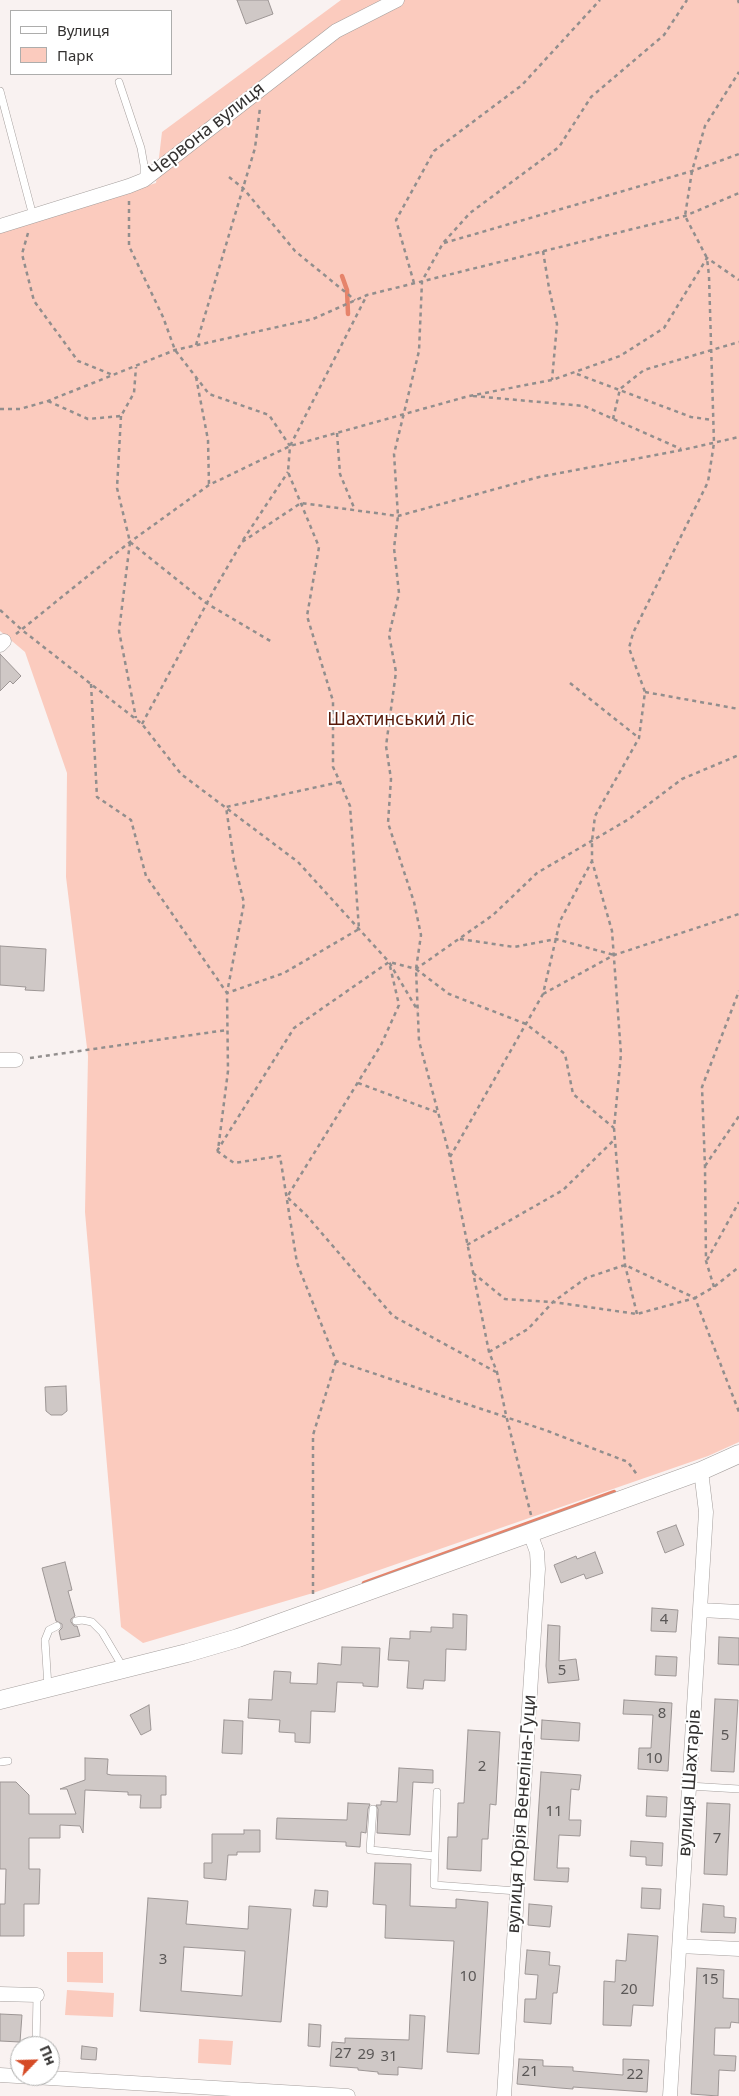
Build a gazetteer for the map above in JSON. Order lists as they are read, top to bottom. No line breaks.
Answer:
{"streets":{"street":["Червона вулиця","вулиця Шахтарів","вулиця Юрія Венеліна-Гуци"]},"parks":["Шахтинський ліс"],"house_numbers":["4","5","8","5","10","2","11","7","3","10","15","20","27","29","31","21","22"],"legend":["Вулиця","Парк"],"north":"top right"}
